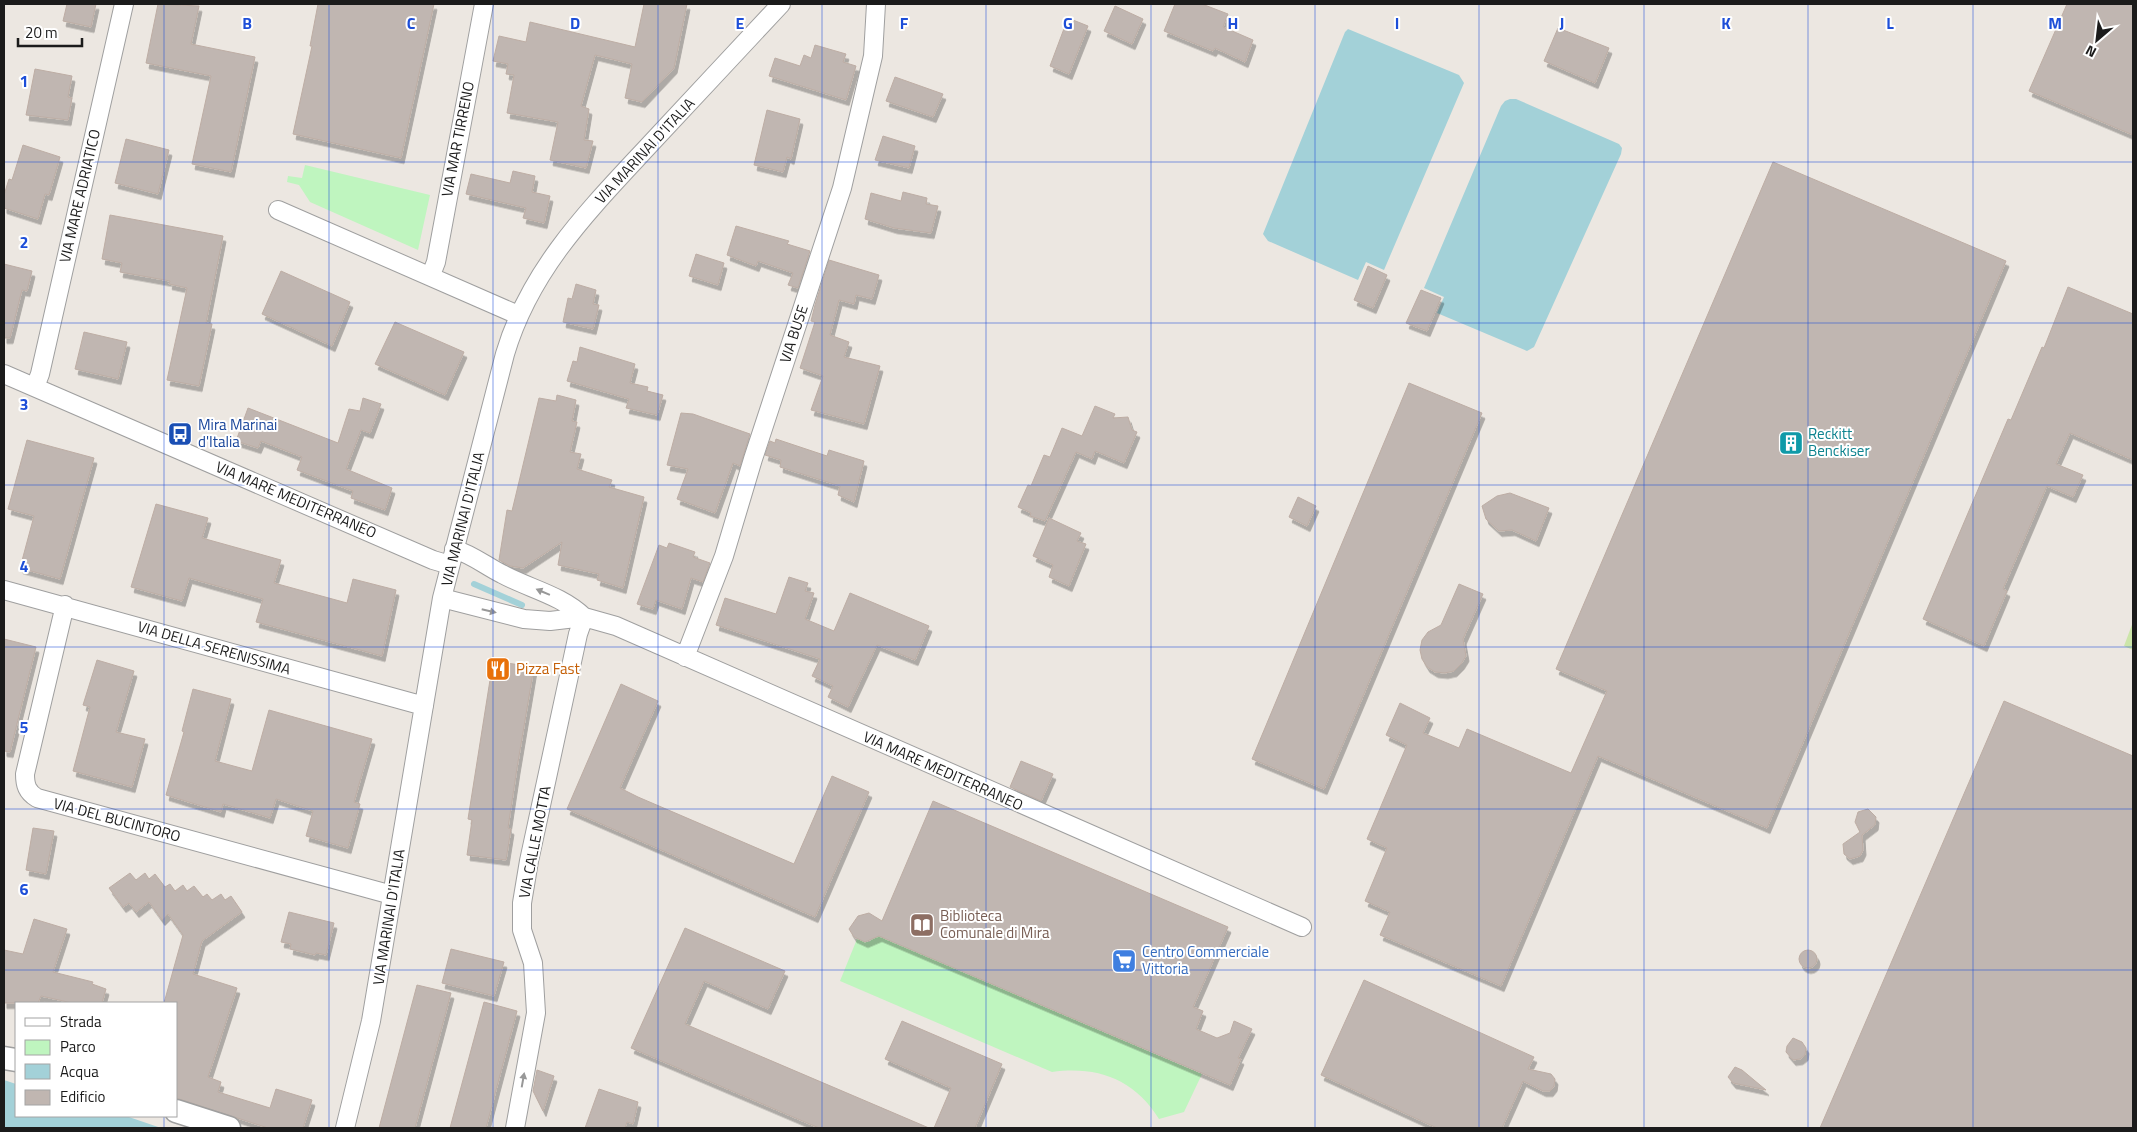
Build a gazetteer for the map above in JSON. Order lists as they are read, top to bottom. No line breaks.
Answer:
{"streets":{"street":["VIA MAR TIRRENO","VIA MARINAI D'ITALIA","VIA MARE ADRIATICO","VIA BUSE","VIA MARE MEDITERRANEO","VIA DELLA SERENISSIMA","VIA DEL BUCINTORO","VIA CALLE MOTTA"]},"crossings":[["VIA MARINAI D'ITALIA","VIA MARE MEDITERRANEO"],["VIA MARINAI D'ITALIA","VIA DELLA SERENISSIMA"],["VIA MARINAI D'ITALIA","VIA DEL BUCINTORO"],["VIA MARE ADRIATICO","VIA MARE MEDITERRANEO"],["VIA BUSE","VIA MARE MEDITERRANEO"],["VIA MARE MEDITERRANEO","VIA CALLE MOTTA"],["VIA DELLA SERENISSIMA","VIA DEL BUCINTORO"]],"one_way":["VIA CALLE MOTTA"],"places":{"bus stop":["Mira Marinai d'Italia"],"building":["Reckitt Benckiser"],"restaurant":["Pizza Fast"],"library":["Biblioteca Comunale di Mira"],"supermarket":["Centro Commerciale Vittoria"]},"legend":["Strada","Parco","Acqua","Edificio"],"scale_bar":"20 m","north":"bottom left","grid":{"columns":["B","C","D","E","F","G","H","I","J","K","L","M"],"rows":["1","2","3","4","5","6"]}}
